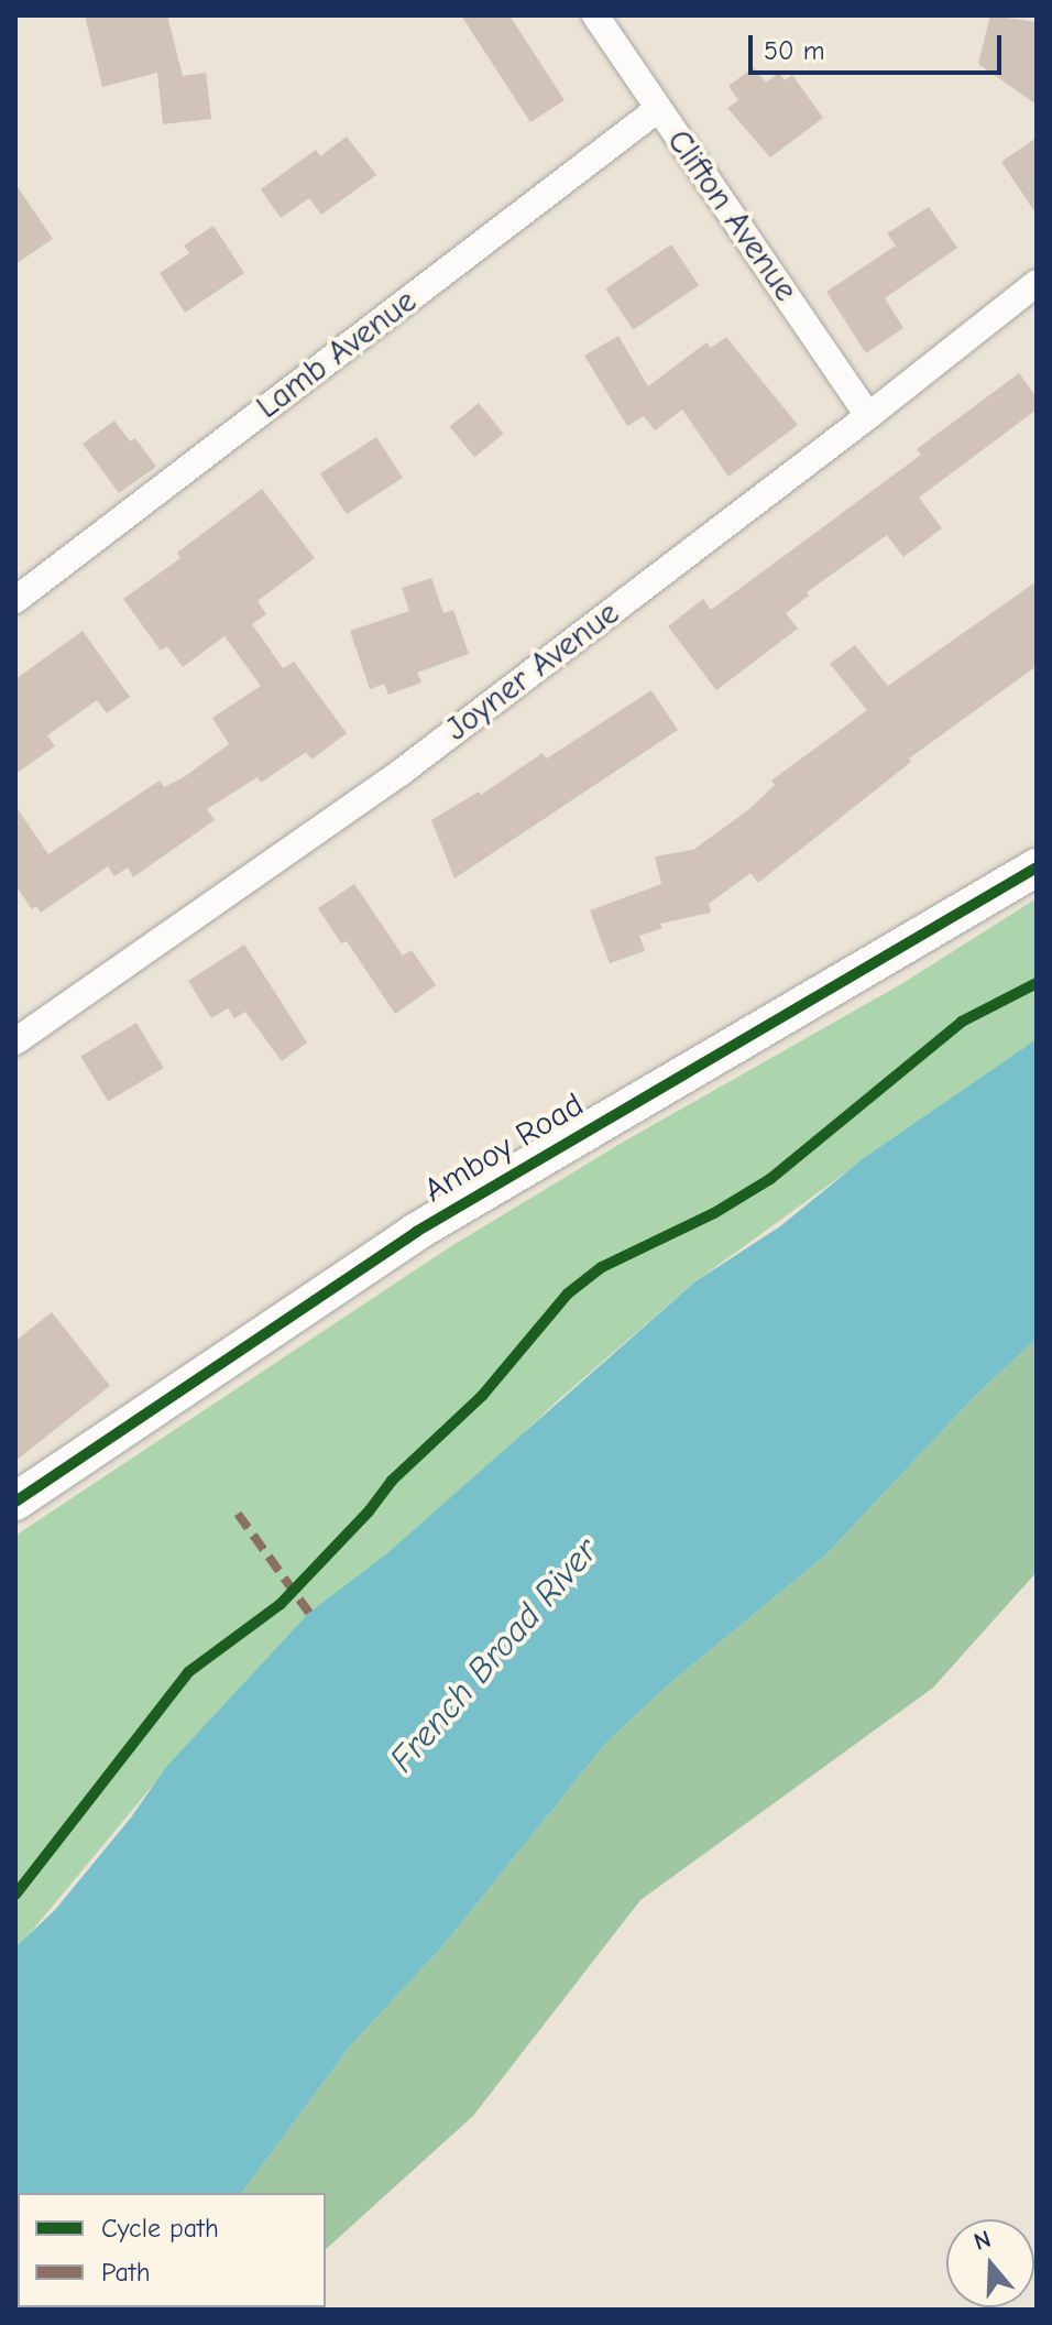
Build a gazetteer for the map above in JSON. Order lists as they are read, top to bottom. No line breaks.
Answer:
{"streets":{"main road":["Amboy Road"],"street":["Clifton Avenue","Lamb Avenue","Joyner Avenue"]},"crossings":[["Clifton Avenue","Lamb Avenue"],["Clifton Avenue","Joyner Avenue"]],"water":["French Broad River"],"legend":["Cycle path","Path"],"scale_bar":"50 m","north":"top"}
